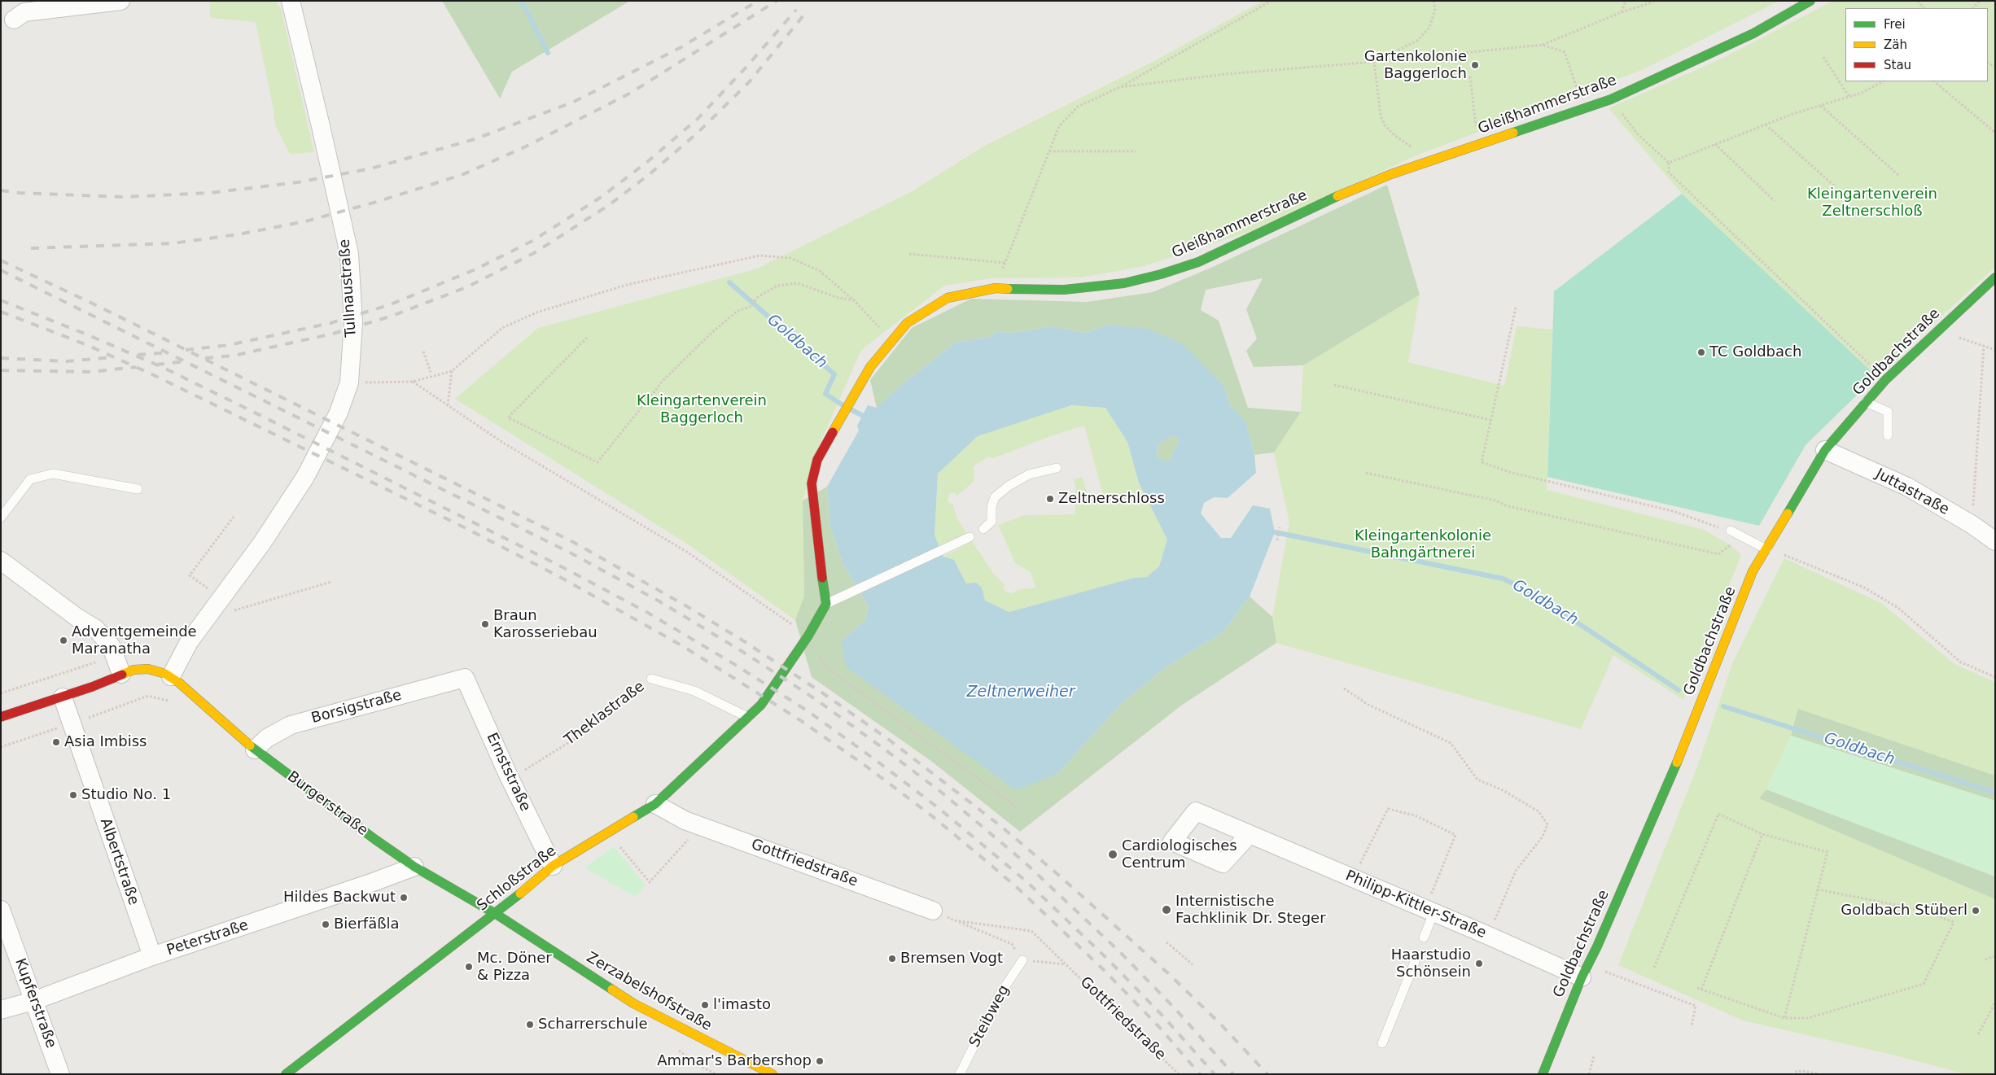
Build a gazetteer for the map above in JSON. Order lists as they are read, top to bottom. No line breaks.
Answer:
{"streets":{"street":["Gleißhammerstraße","Tullnaustraße","Goldbachstraße","Juttastraße","Borsigstraße","Ernststraße","Burgerstraße","Albertstraße","Gottfriedstraße","Schloßstraße","Philipp-Kittler-Straße","Peterstraße","Zerzabelshofstraße","Kupferstraße"],"lane":["Theklastraße","Steibweg"]},"crossings":[["Tullnaustraße","Burgerstraße"],["Goldbachstraße","Juttastraße"],["Goldbachstraße","Philipp-Kittler-Straße"],["Borsigstraße","Ernststraße"],["Borsigstraße","Burgerstraße"],["Theklastraße","Ernststraße"],["Theklastraße","Schloßstraße"],["Ernststraße","Schloßstraße"],["Burgerstraße","Schloßstraße"],["Burgerstraße","Peterstraße"],["Burgerstraße","Zerzabelshofstraße"],["Albertstraße","Peterstraße"],["Gottfriedstraße","Schloßstraße"],["Gottfriedstraße","Steibweg"],["Schloßstraße","Zerzabelshofstraße"],["Peterstraße","Kupferstraße"]],"water":["Goldbach","Zeltnerweiher"],"parks":["Kleingartenverein Zeltnerschloß","Kleingartenverein Baggerloch","Kleingartenkolonie Bahngärtnerei"],"places":["Gartenkolonie Baggerloch","TC Goldbach","Zeltnerschloss","Braun Karosseriebau","Adventgemeinde Maranatha","Asia Imbiss","Studio No. 1","Cardiologisches Centrum","Hildes Backwut","Internistische Fachklinik Dr. Steger","Goldbach Stüberl","Bierfäßla","Bremsen Vogt","Haarstudio Schönsein","Mc. Döner & Pizza","l'imasto","Scharrerschule","Ammar's Barbershop"],"legend":["Frei","Zäh","Stau"]}
